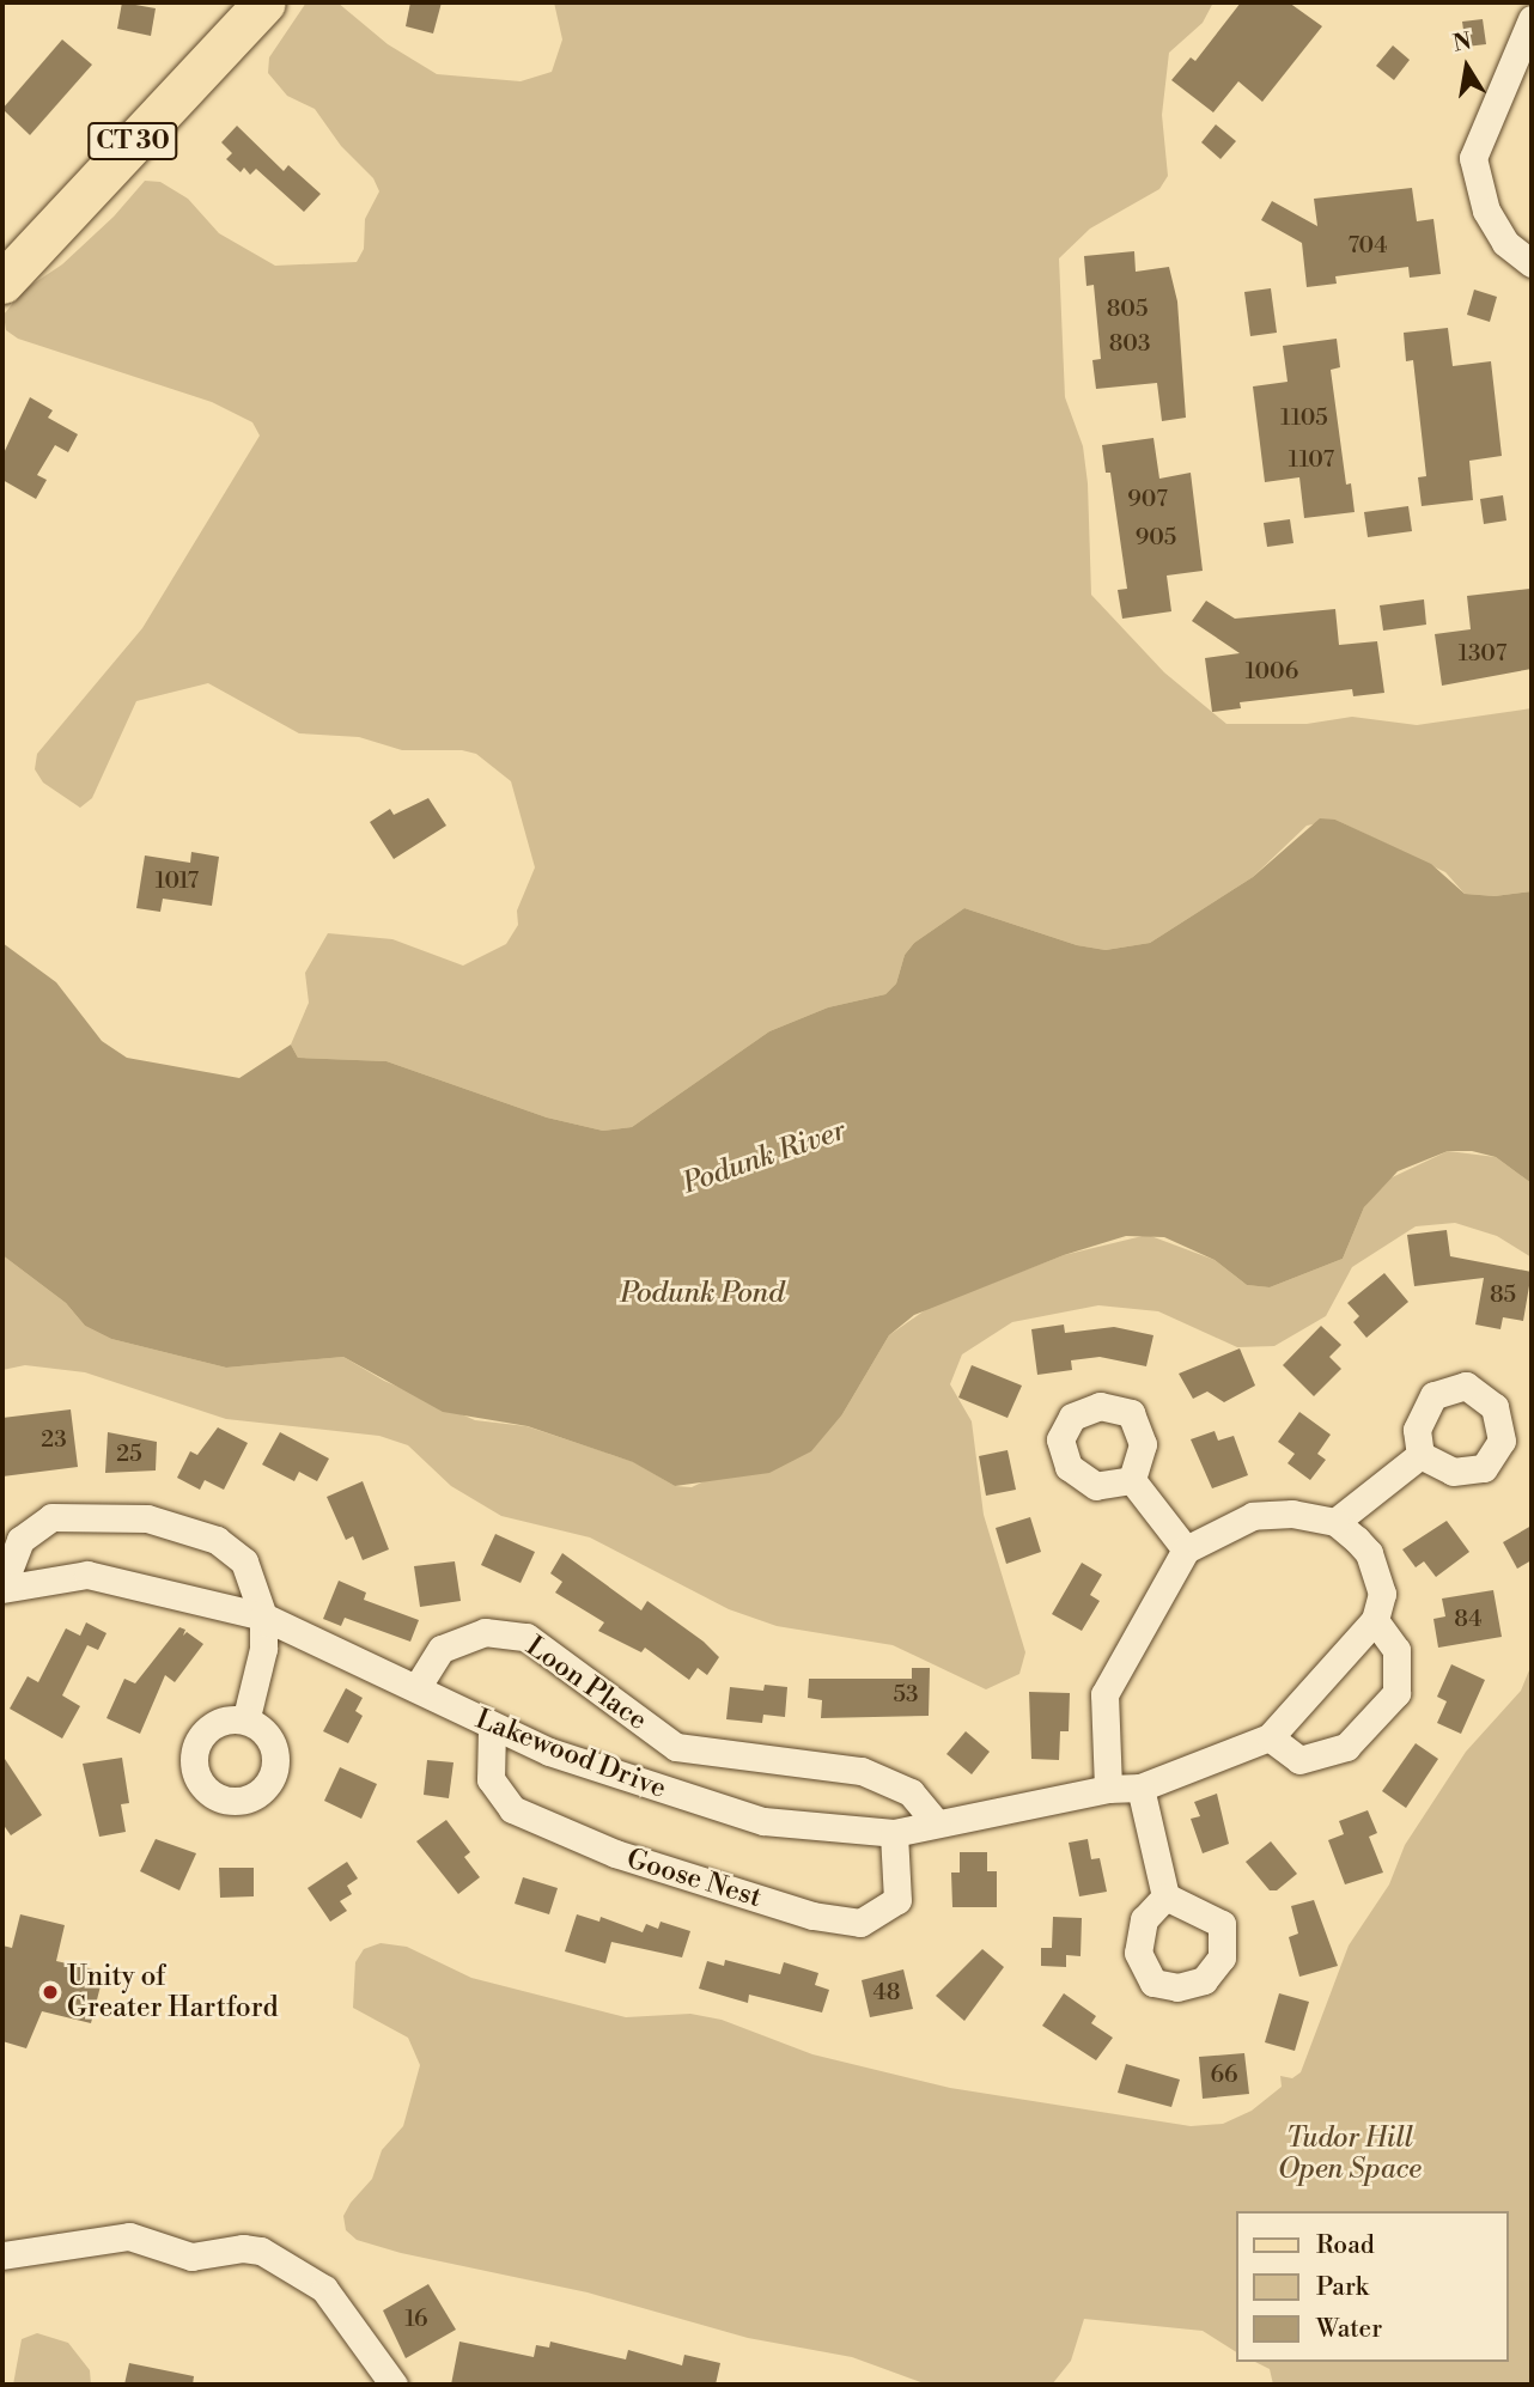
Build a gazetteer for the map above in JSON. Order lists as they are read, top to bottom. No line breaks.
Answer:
{"streets":{"main road":["CT 30"],"street":["Loon Place","Lakewood Drive","Goose Nest"]},"crossings":[["Loon Place","Lakewood Drive"],["Lakewood Drive","Goose Nest"]],"water":["Podunk River","Podunk Pond"],"parks":["Tudor Hill Open Space"],"places":["Unity of Greater Hartford"],"house_numbers":["704","805","803","1105","1107","907","905","1307","1006","1017","85","23","25","84","53","48","66","16"],"legend":["Road","Park","Water"],"north":"top"}
